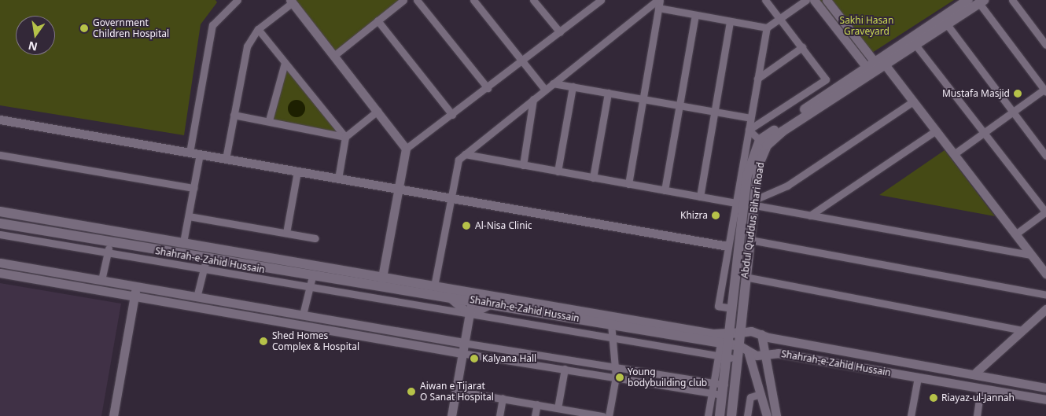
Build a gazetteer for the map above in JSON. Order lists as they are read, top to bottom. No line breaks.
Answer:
{"streets":{"main road":["Abdul Quddus Bihari Road","Shahrah-e-Zahid Hussain"]},"crossings":[["Abdul Quddus Bihari Road","Shahrah-e-Zahid Hussain"]],"parks":["Sakhi Hasan Graveyard"],"places":["Government Children Hospital","Mustafa Masjid","Khizra","Al-Nisa Clinic","Shed Homes Complex & Hospital","Kalyana Hall","Young bodybuilding club","Aiwan e Tijarat O Sanat Hospital","Riayaz-ul-Jannah"],"north":"bottom"}
